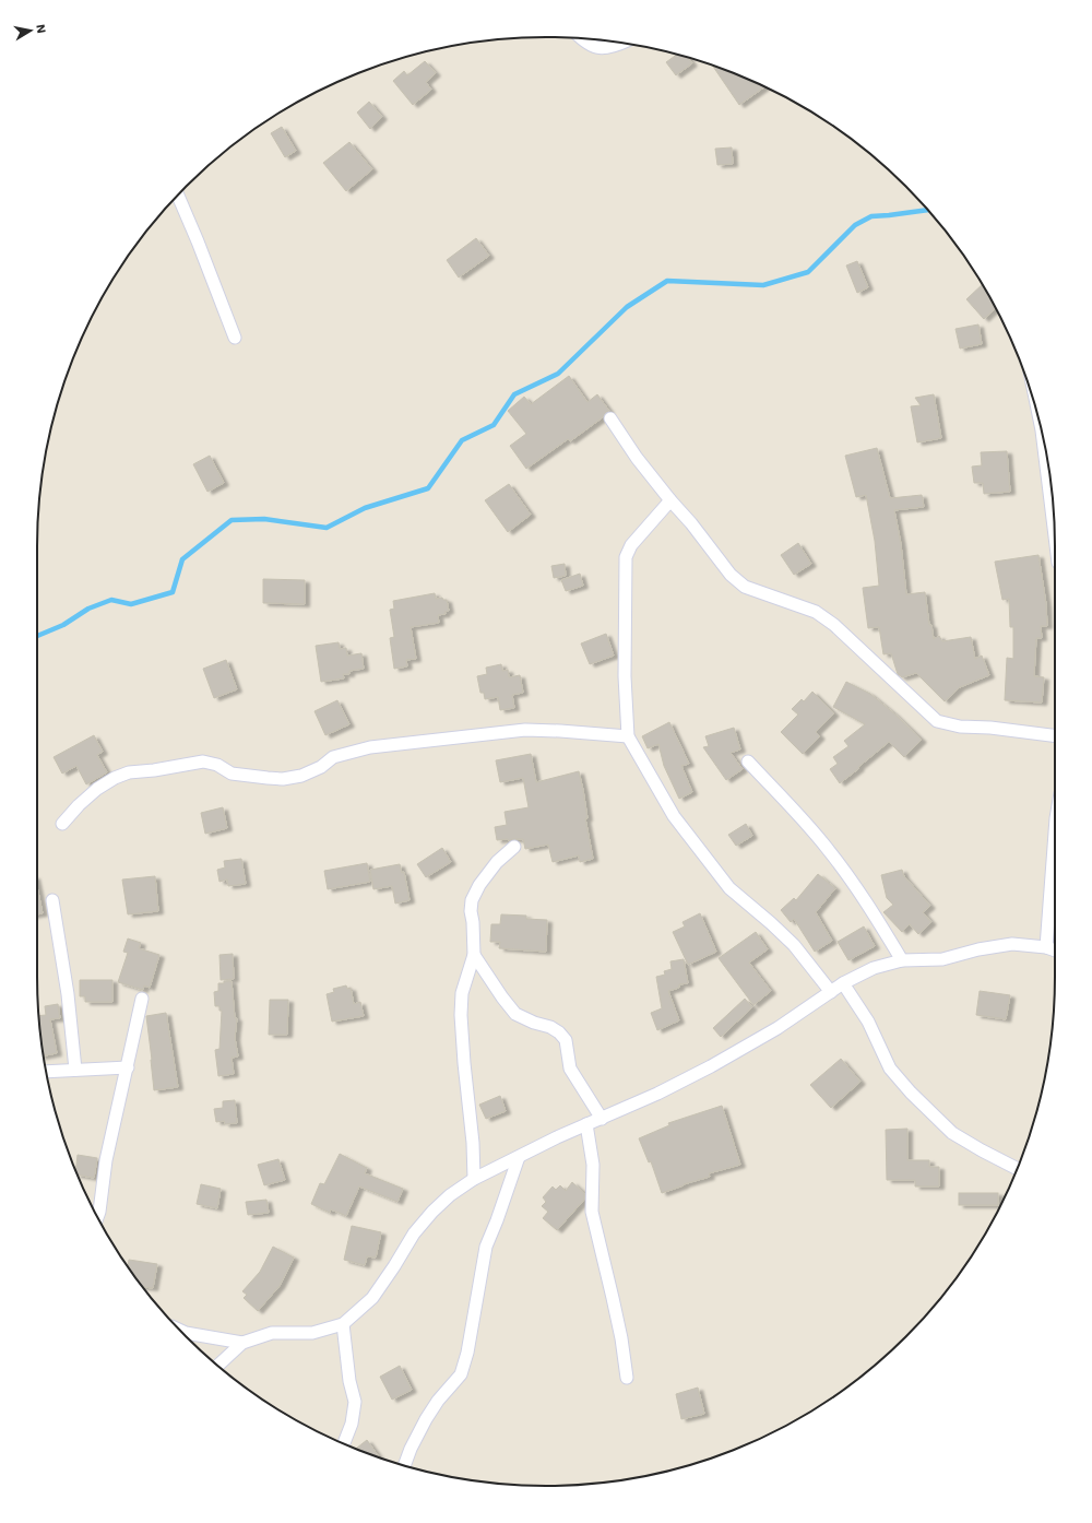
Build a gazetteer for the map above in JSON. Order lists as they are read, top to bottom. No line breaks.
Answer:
{"north":"right"}
